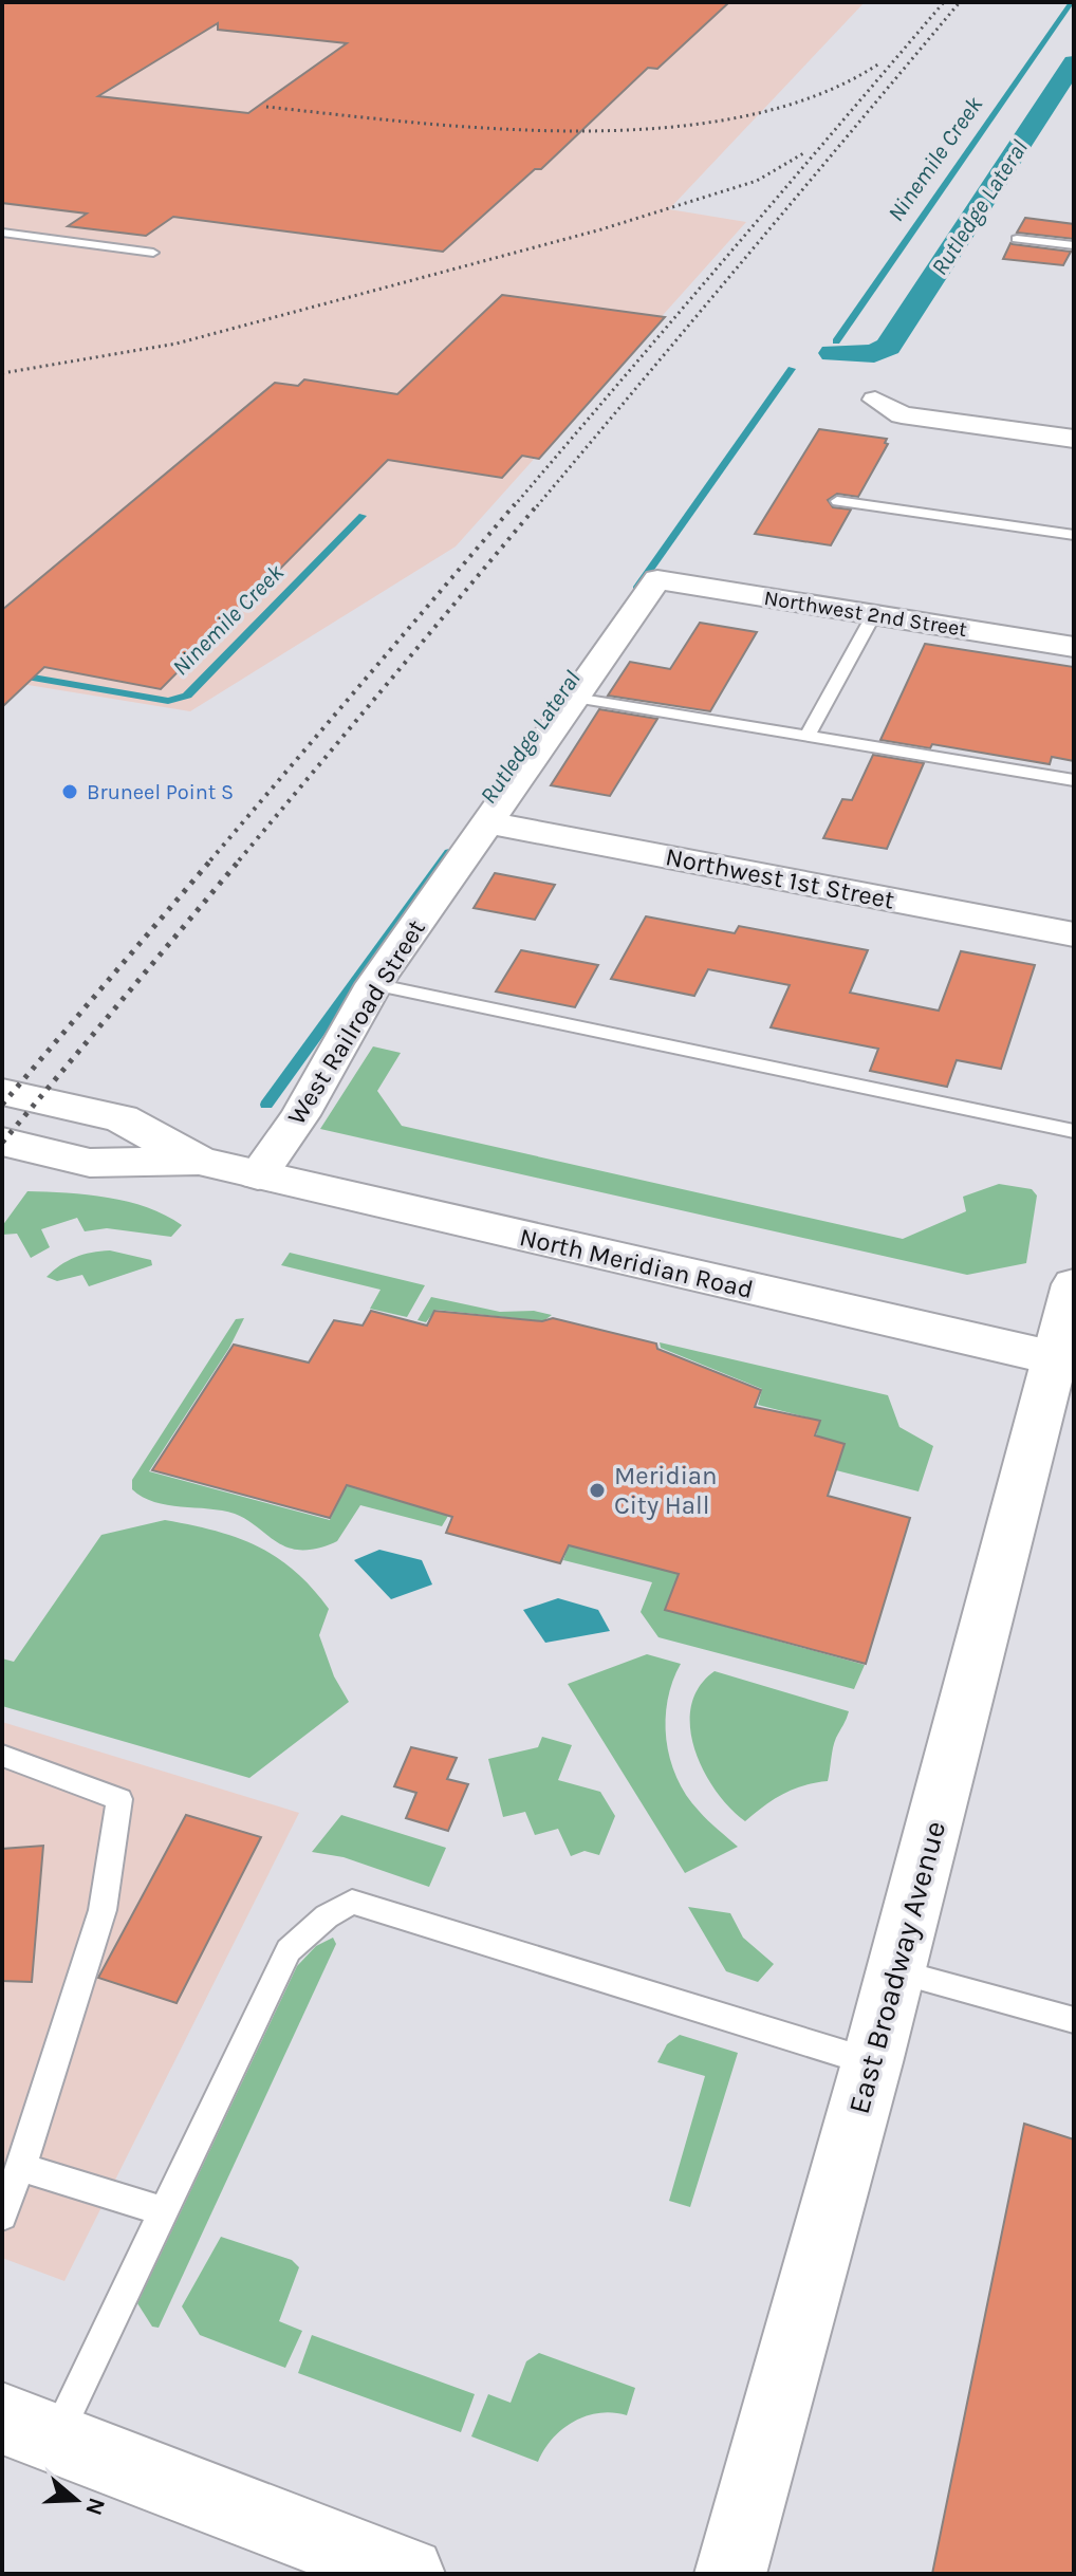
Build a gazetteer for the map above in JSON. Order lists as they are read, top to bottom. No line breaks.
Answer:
{"streets":{"main road":["North Meridian Road"],"street":["Northwest 2nd Street","Northwest 1st Street","West Railroad Street","East Broadway Avenue"]},"crossings":[["Northwest 2nd Street","West Railroad Street"],["Northwest 1st Street","West Railroad Street"],["West Railroad Street","North Meridian Road"],["North Meridian Road","East Broadway Avenue"]],"water":["Ninemile Creek","Rutledge Lateral"],"places":["Bruneel Point S","Meridian City Hall"],"north":"right"}
